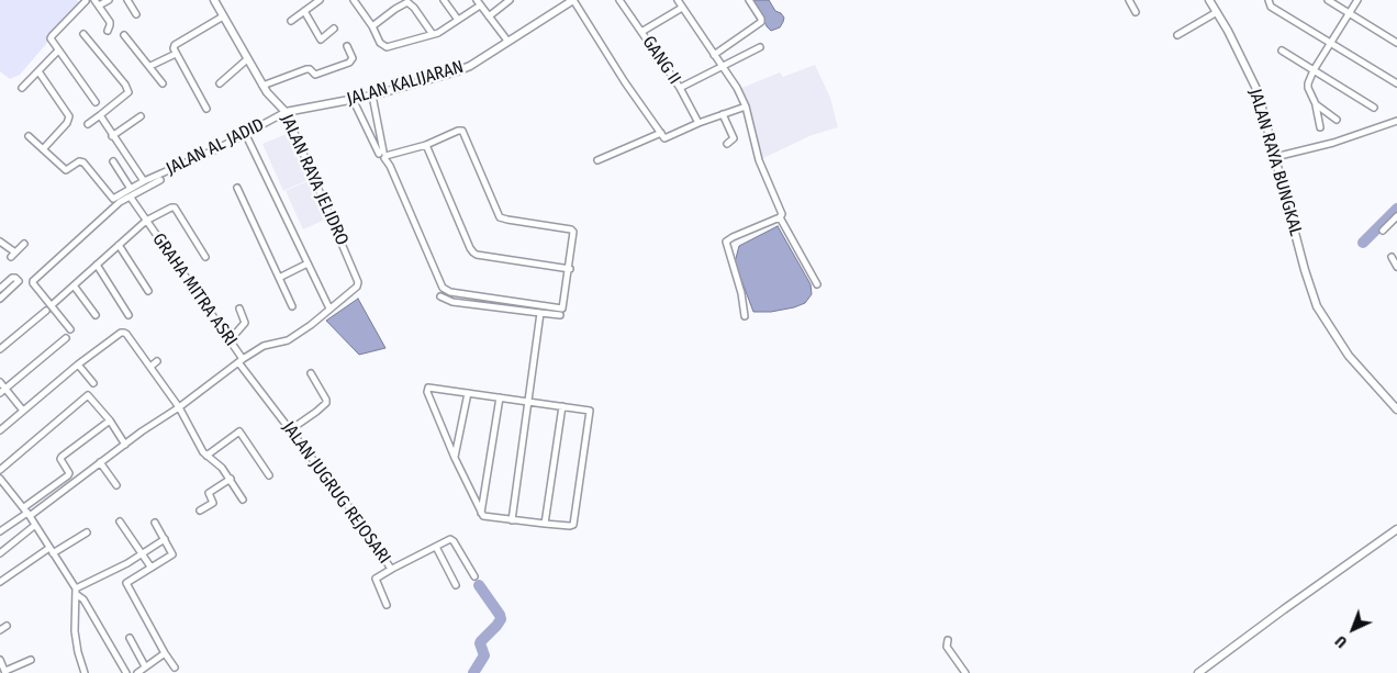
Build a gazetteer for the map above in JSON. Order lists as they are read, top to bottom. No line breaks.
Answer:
{"streets":{"street":["GANG II","JALAN KALIJARAN","JALAN AL JADID","JALAN RAYA BUNGKAL","JALAN RAYA JELIDRO","GRAHA MITRA ASRI","JALAN JUGRUG REJOSARI"]},"crossings":[["JALAN KALIJARAN","JALAN AL JADID"],["JALAN KALIJARAN","JALAN RAYA JELIDRO"],["JALAN AL JADID","JALAN RAYA JELIDRO"],["GRAHA MITRA ASRI","JALAN JUGRUG REJOSARI"]],"north":"bottom left"}
